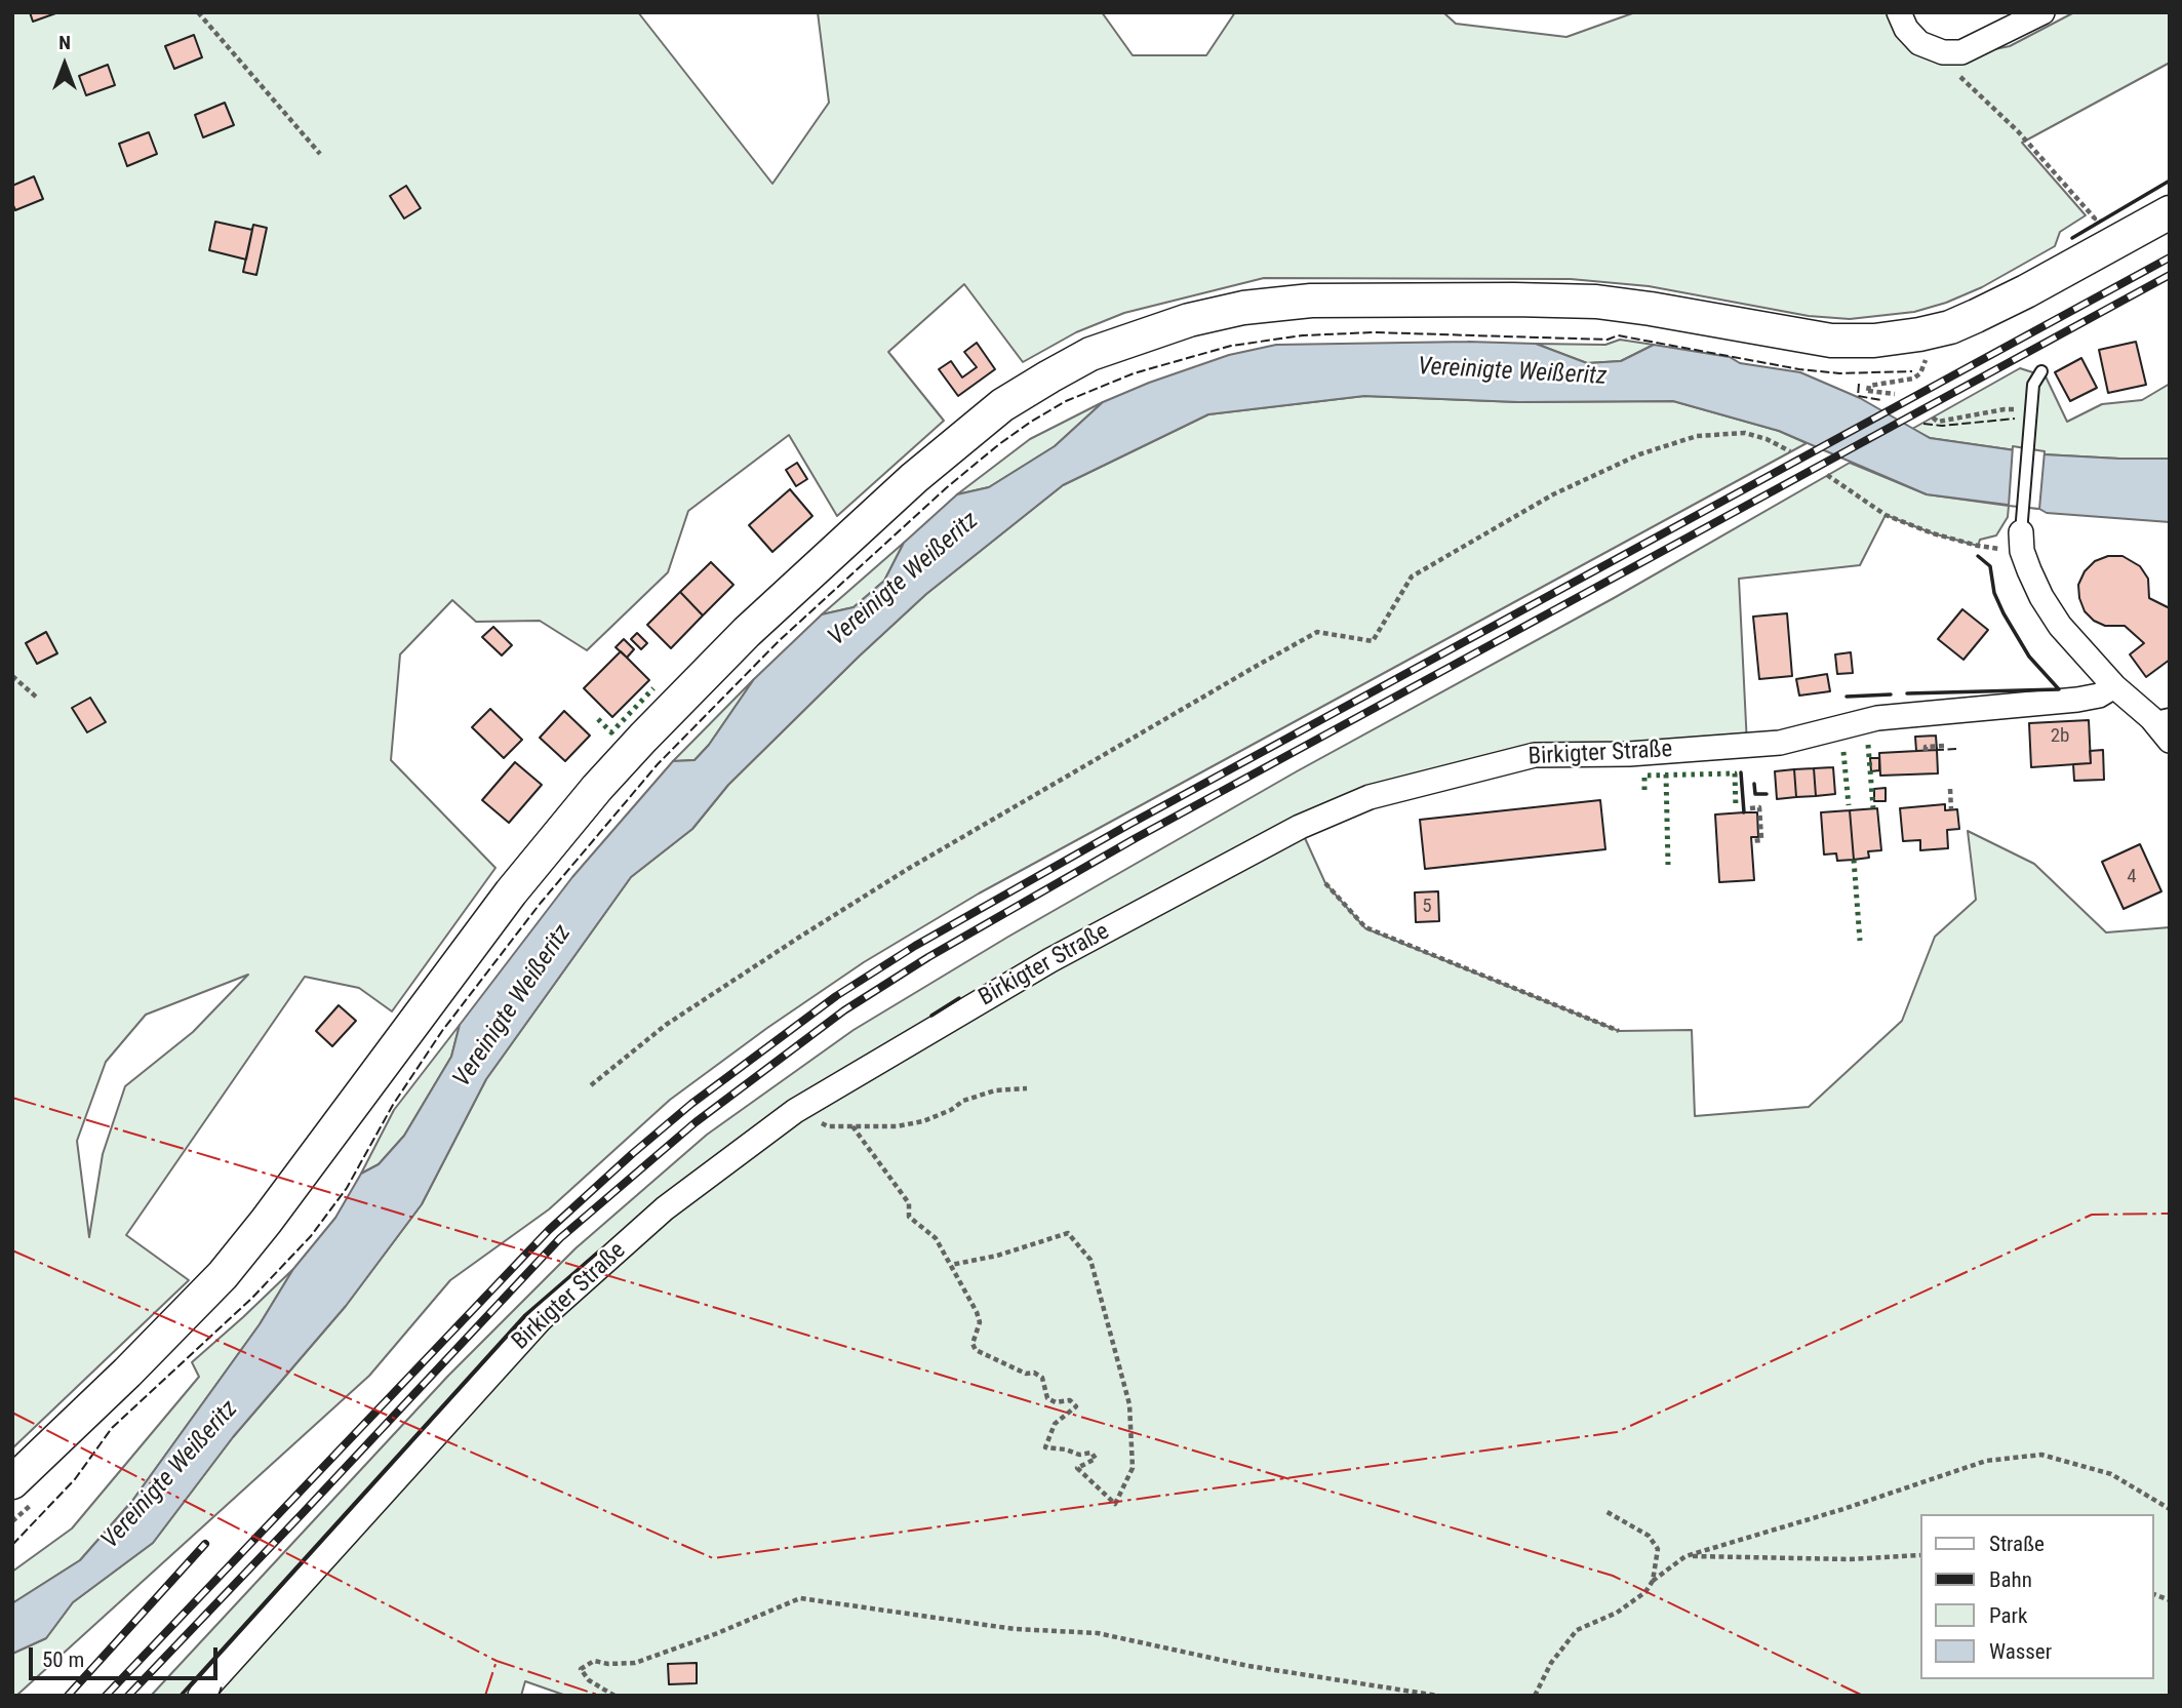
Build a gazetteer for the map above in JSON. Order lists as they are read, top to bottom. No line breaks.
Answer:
{"streets":{"street":["Birkigter Straße"]},"water":["Vereinigte Weißeritz"],"house_numbers":["2b","4","5"],"legend":["Straße","Bahn","Park","Wasser"],"scale_bar":"50 m","north":"top"}
